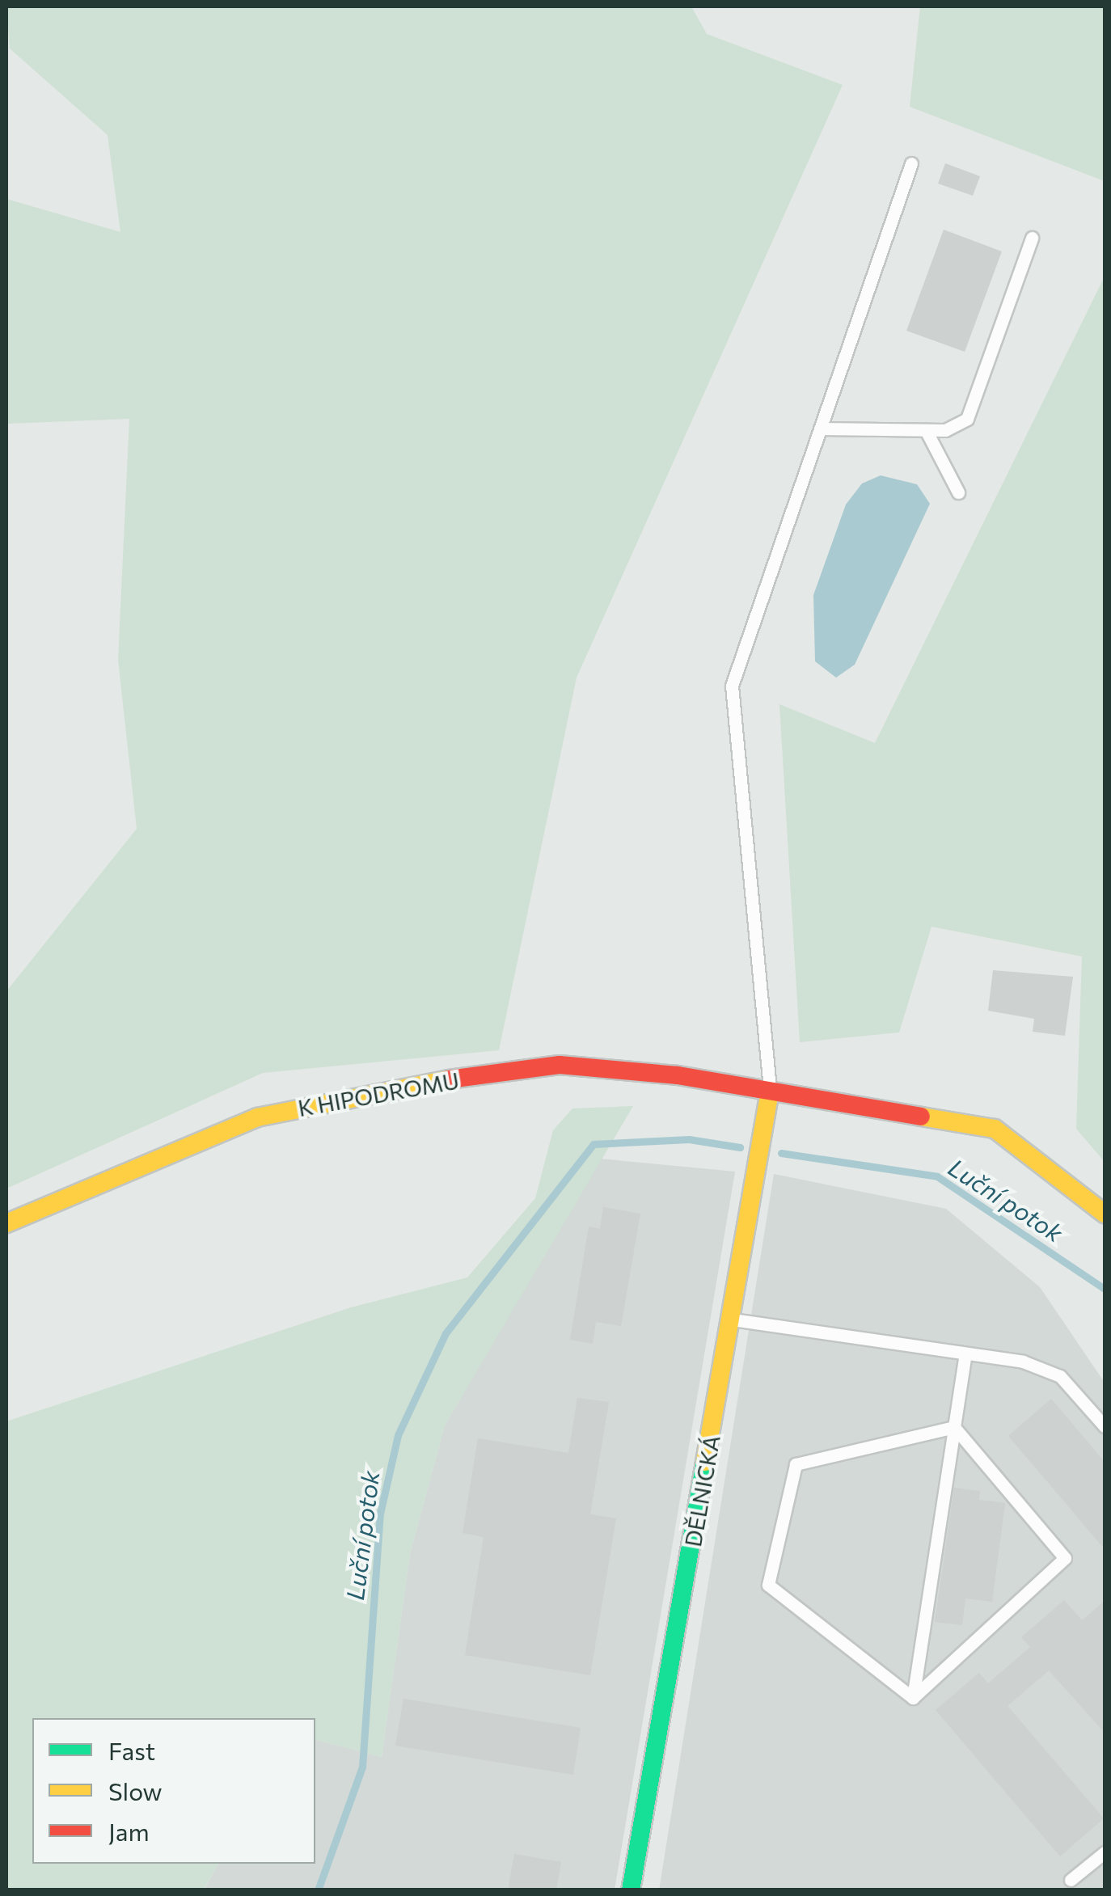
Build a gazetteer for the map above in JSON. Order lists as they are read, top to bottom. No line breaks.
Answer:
{"streets":{"street":["K HIPODROMU","DĚLNICKÁ"]},"crossings":[["K HIPODROMU","DĚLNICKÁ"]],"water":["Luční potok"],"legend":["Fast","Slow","Jam"]}
